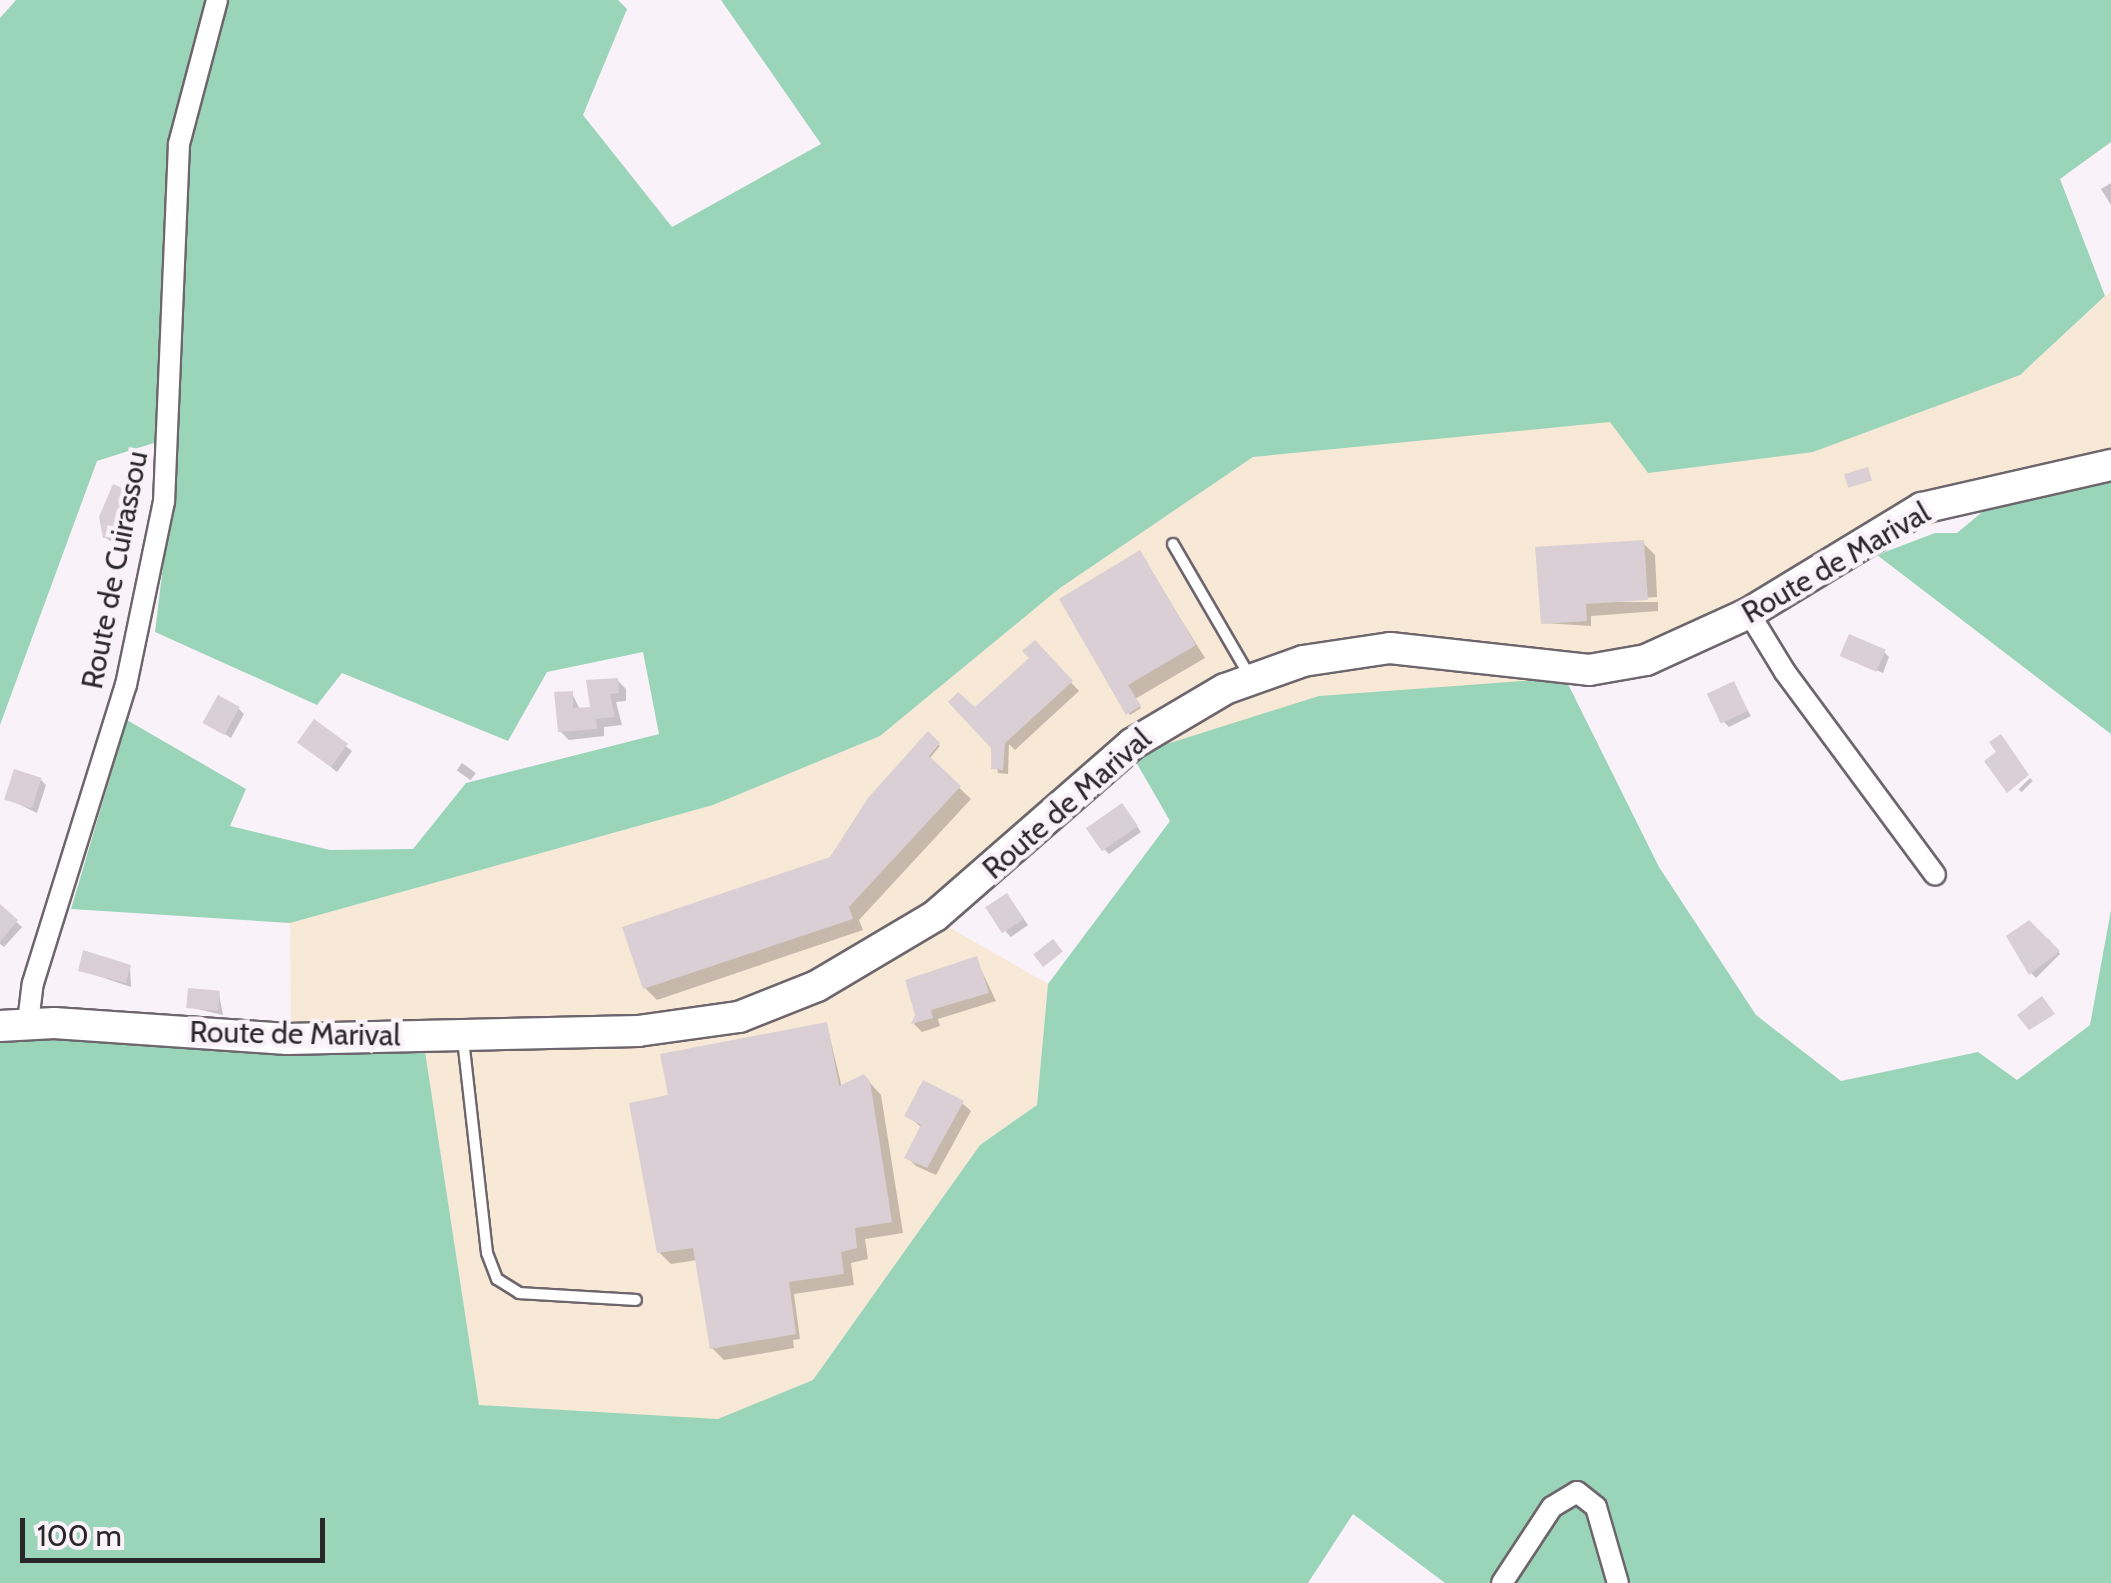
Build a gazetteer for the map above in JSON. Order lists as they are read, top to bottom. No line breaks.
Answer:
{"streets":{"main road":["Route de Marival"],"street":["Route de Cuirassou"]},"crossings":[["Route de Marival","Route de Cuirassou"]],"scale_bar":"100 m"}
